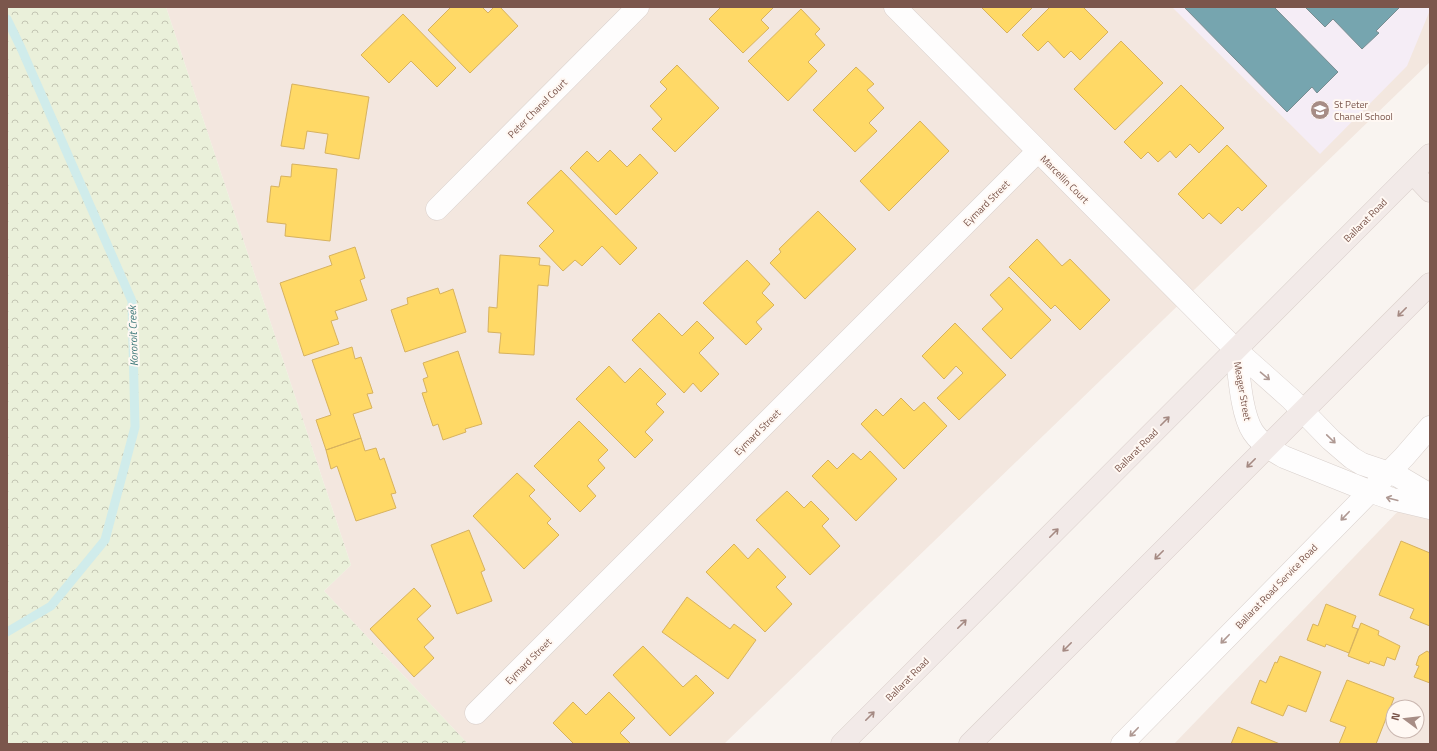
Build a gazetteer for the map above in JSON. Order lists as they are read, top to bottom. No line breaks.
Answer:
{"streets":{"highway":["Ballarat Road"],"street":["Peter Chanel Court","Marcellin Court","Eymard Street","Meager Street","Ballarat Road Service Road"]},"crossings":[["Marcellin Court","Eymard Street"],["Marcellin Court","Ballarat Road"],["Marcellin Court","Meager Street"],["Ballarat Road","Meager Street"],["Meager Street","Ballarat Road Service Road"]],"one_way":["Ballarat Road Service Road"],"water":["Kororoit Creek"],"places":{"school or university":["St Peter Chanel School"]},"north":"left"}
